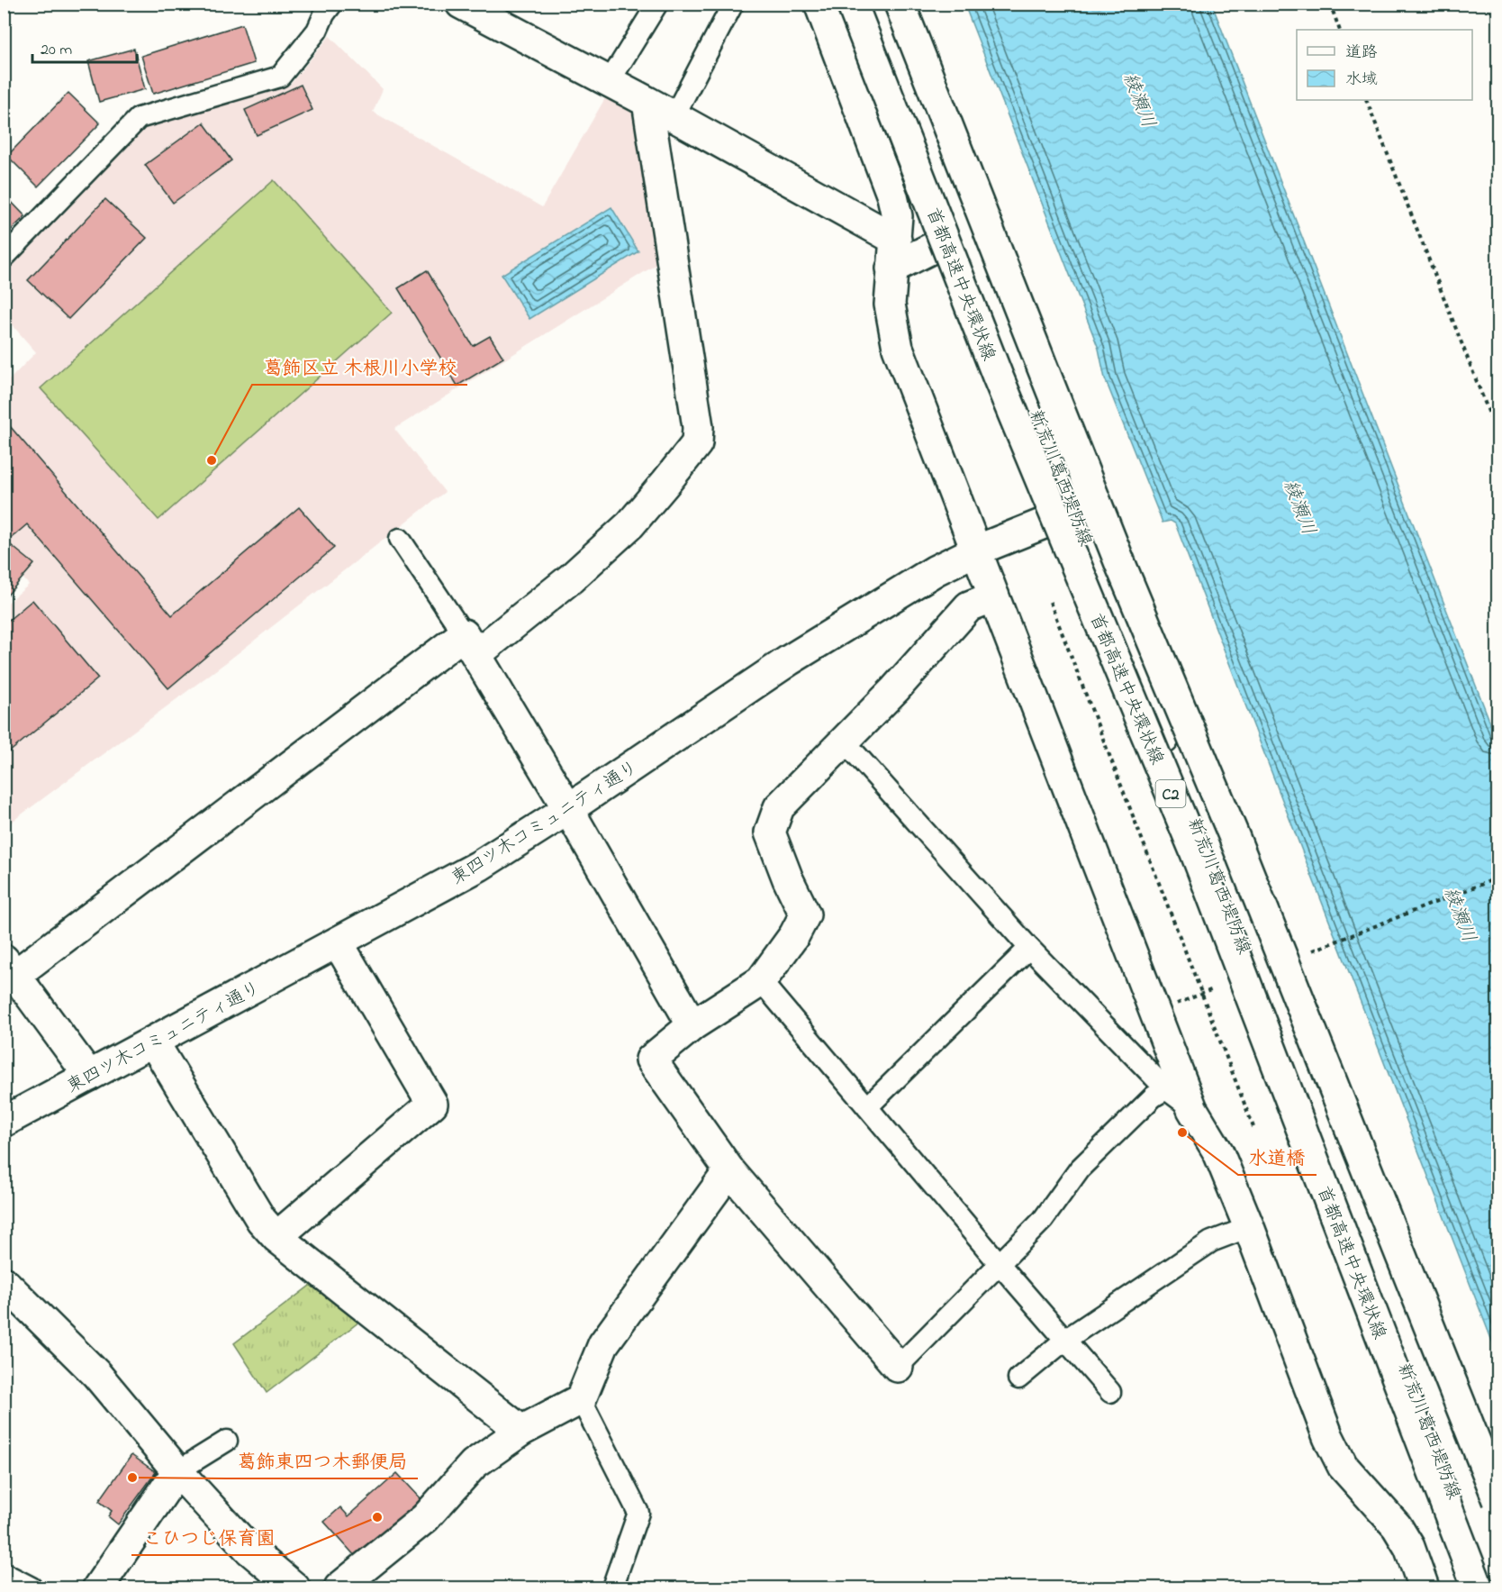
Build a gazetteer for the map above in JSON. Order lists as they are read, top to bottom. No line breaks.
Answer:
{"streets":{"main road":["首都高速中央環状線","新荒川葛西堤防線","C2","東四ツ木コミュニティ通り"]},"crossings":[["新荒川葛西堤防線","東四ツ木コミュニティ通り"]],"water":["綾瀬川"],"places":["葛飾区立 木根川小学校","水道橋","葛飾東四つ木郵便局","こひつじ保育園"],"legend":["道路","水域"],"scale_bar":"20 m"}
